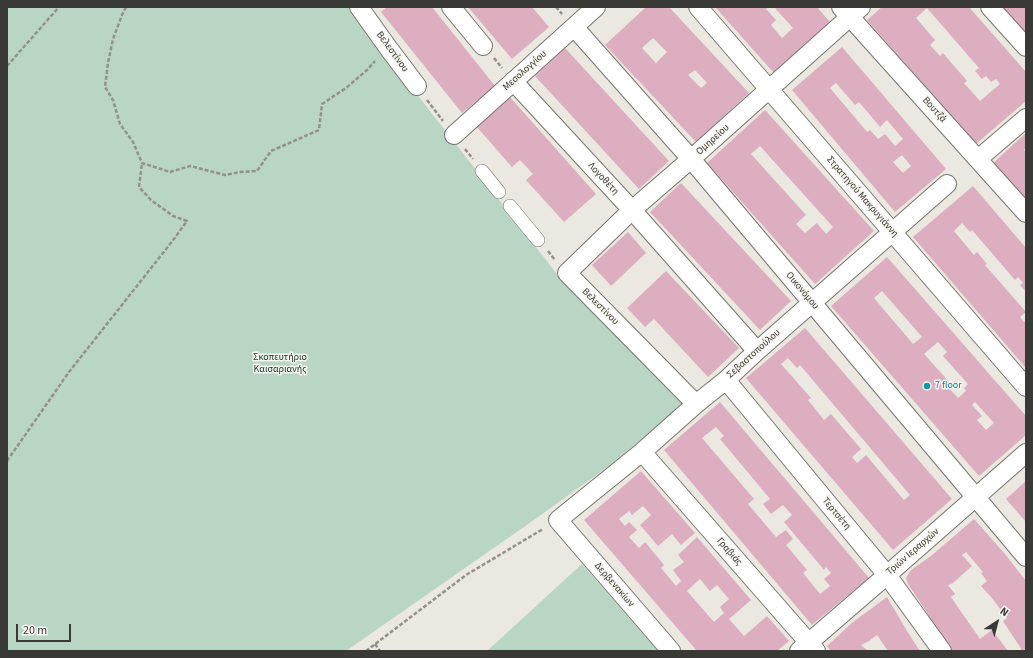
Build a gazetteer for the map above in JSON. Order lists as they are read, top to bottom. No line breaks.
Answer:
{"streets":{"street":["Βελεστίνου","Μεσολογγίου","Βουτζά","Ομηρείου","Λογοθέτη","Στρατηγού Μακρυγιάννη","Οικονόμου","Σεβαστοπούλου","Τερτσέτη","Γραβιάς","Τριών Ιεραρχών","Δερβενακίων"]},"crossings":[["Βελεστίνου","Ομηρείου"],["Βελεστίνου","Σεβαστοπούλου"],["Μεσολογγίου","Λογοθέτη"],["Μεσολογγίου","Οικονόμου"],["Βουτζά","Ομηρείου"],["Ομηρείου","Λογοθέτη"],["Ομηρείου","Στρατηγού Μακρυγιάννη"],["Ομηρείου","Οικονόμου"],["Λογοθέτη","Σεβαστοπούλου"],["Στρατηγού Μακρυγιάννη","Σεβαστοπούλου"],["Οικονόμου","Σεβαστοπούλου"],["Οικονόμου","Τριών Ιεραρχών"],["Σεβαστοπούλου","Τερτσέτη"],["Σεβαστοπούλου","Γραβιάς"],["Σεβαστοπούλου","Δερβενακίων"],["Τερτσέτη","Τριών Ιεραρχών"],["Γραβιάς","Τριών Ιεραρχών"]],"parks":["Σκοπευτήριο Καισαριανής"],"places":["7 floor"],"scale_bar":"20 m","north":"top right"}
